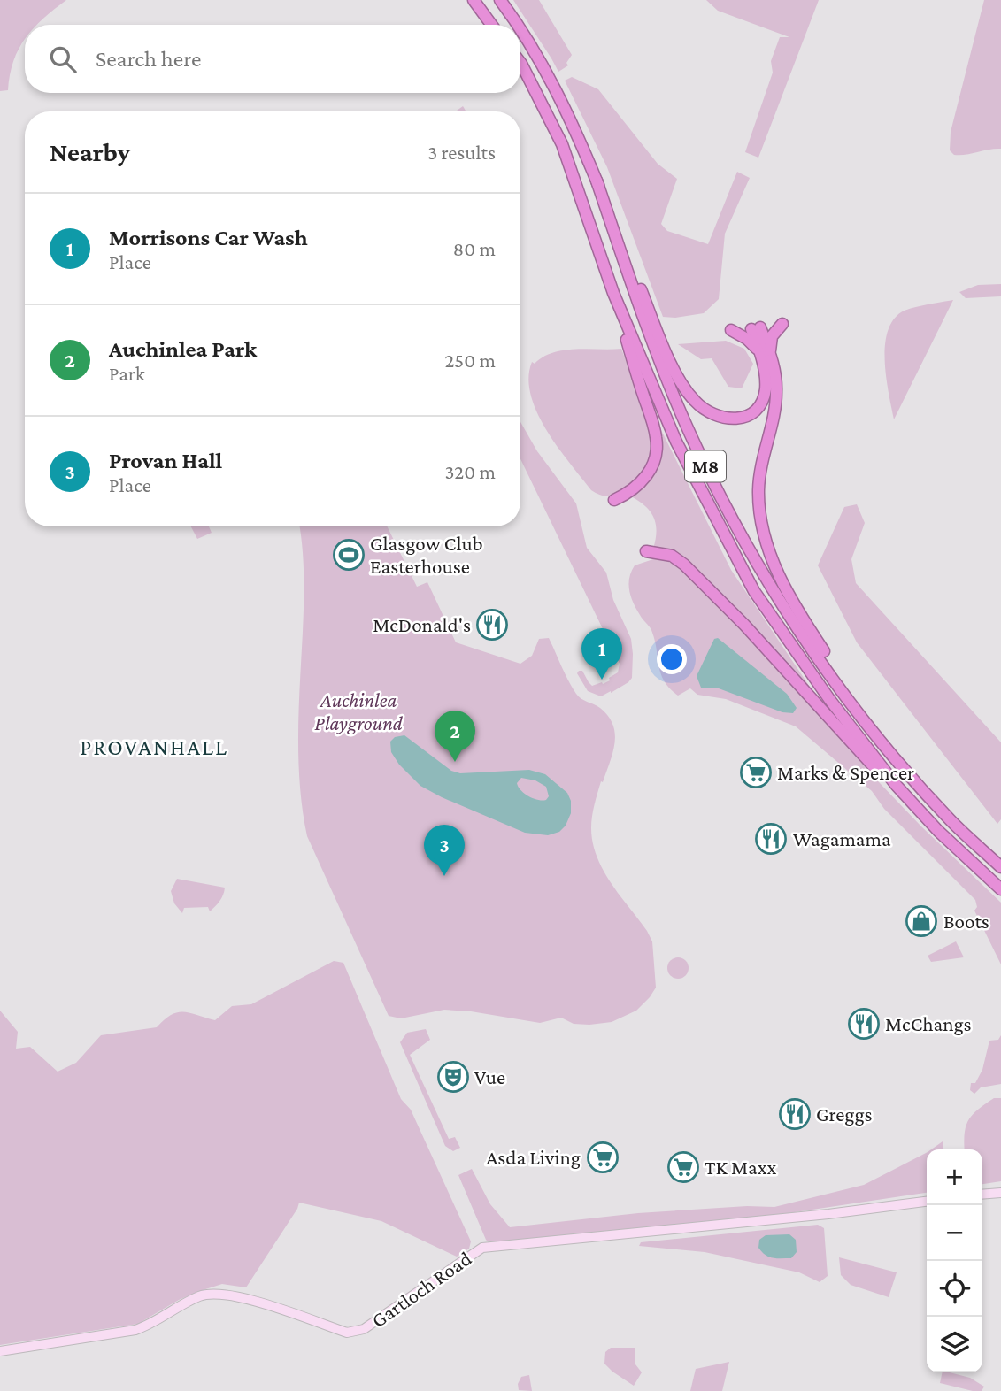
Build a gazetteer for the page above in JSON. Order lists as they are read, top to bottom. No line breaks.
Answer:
{"streets":{"highway":["M8"],"main road":["Gartloch Road"]},"districts":["PROVANHALL"],"parks":["Auchinlea Playground"],"places":{"sports":["Glasgow Club Easterhouse"],"restaurant":["McDonald's","Wagamama","McChangs","Greggs"],"supermarket":["Marks & Spencer","Asda Living","TK Maxx"],"shop":["Boots"],"theatre":["Vue"]},"page":{"search":"Search here","heading":["Nearby","3 results"],"list":[{"mark":"1","name":"Morrisons Car Wash","note":"Place","value":"80 m"},{"mark":"2","name":"Auchinlea Park","note":"Park","value":"250 m"},{"mark":"3","name":"Provan Hall","note":"Place","value":"320 m"}],"pins":["1","2","3"],"map_buttons":["+","−"]}}
